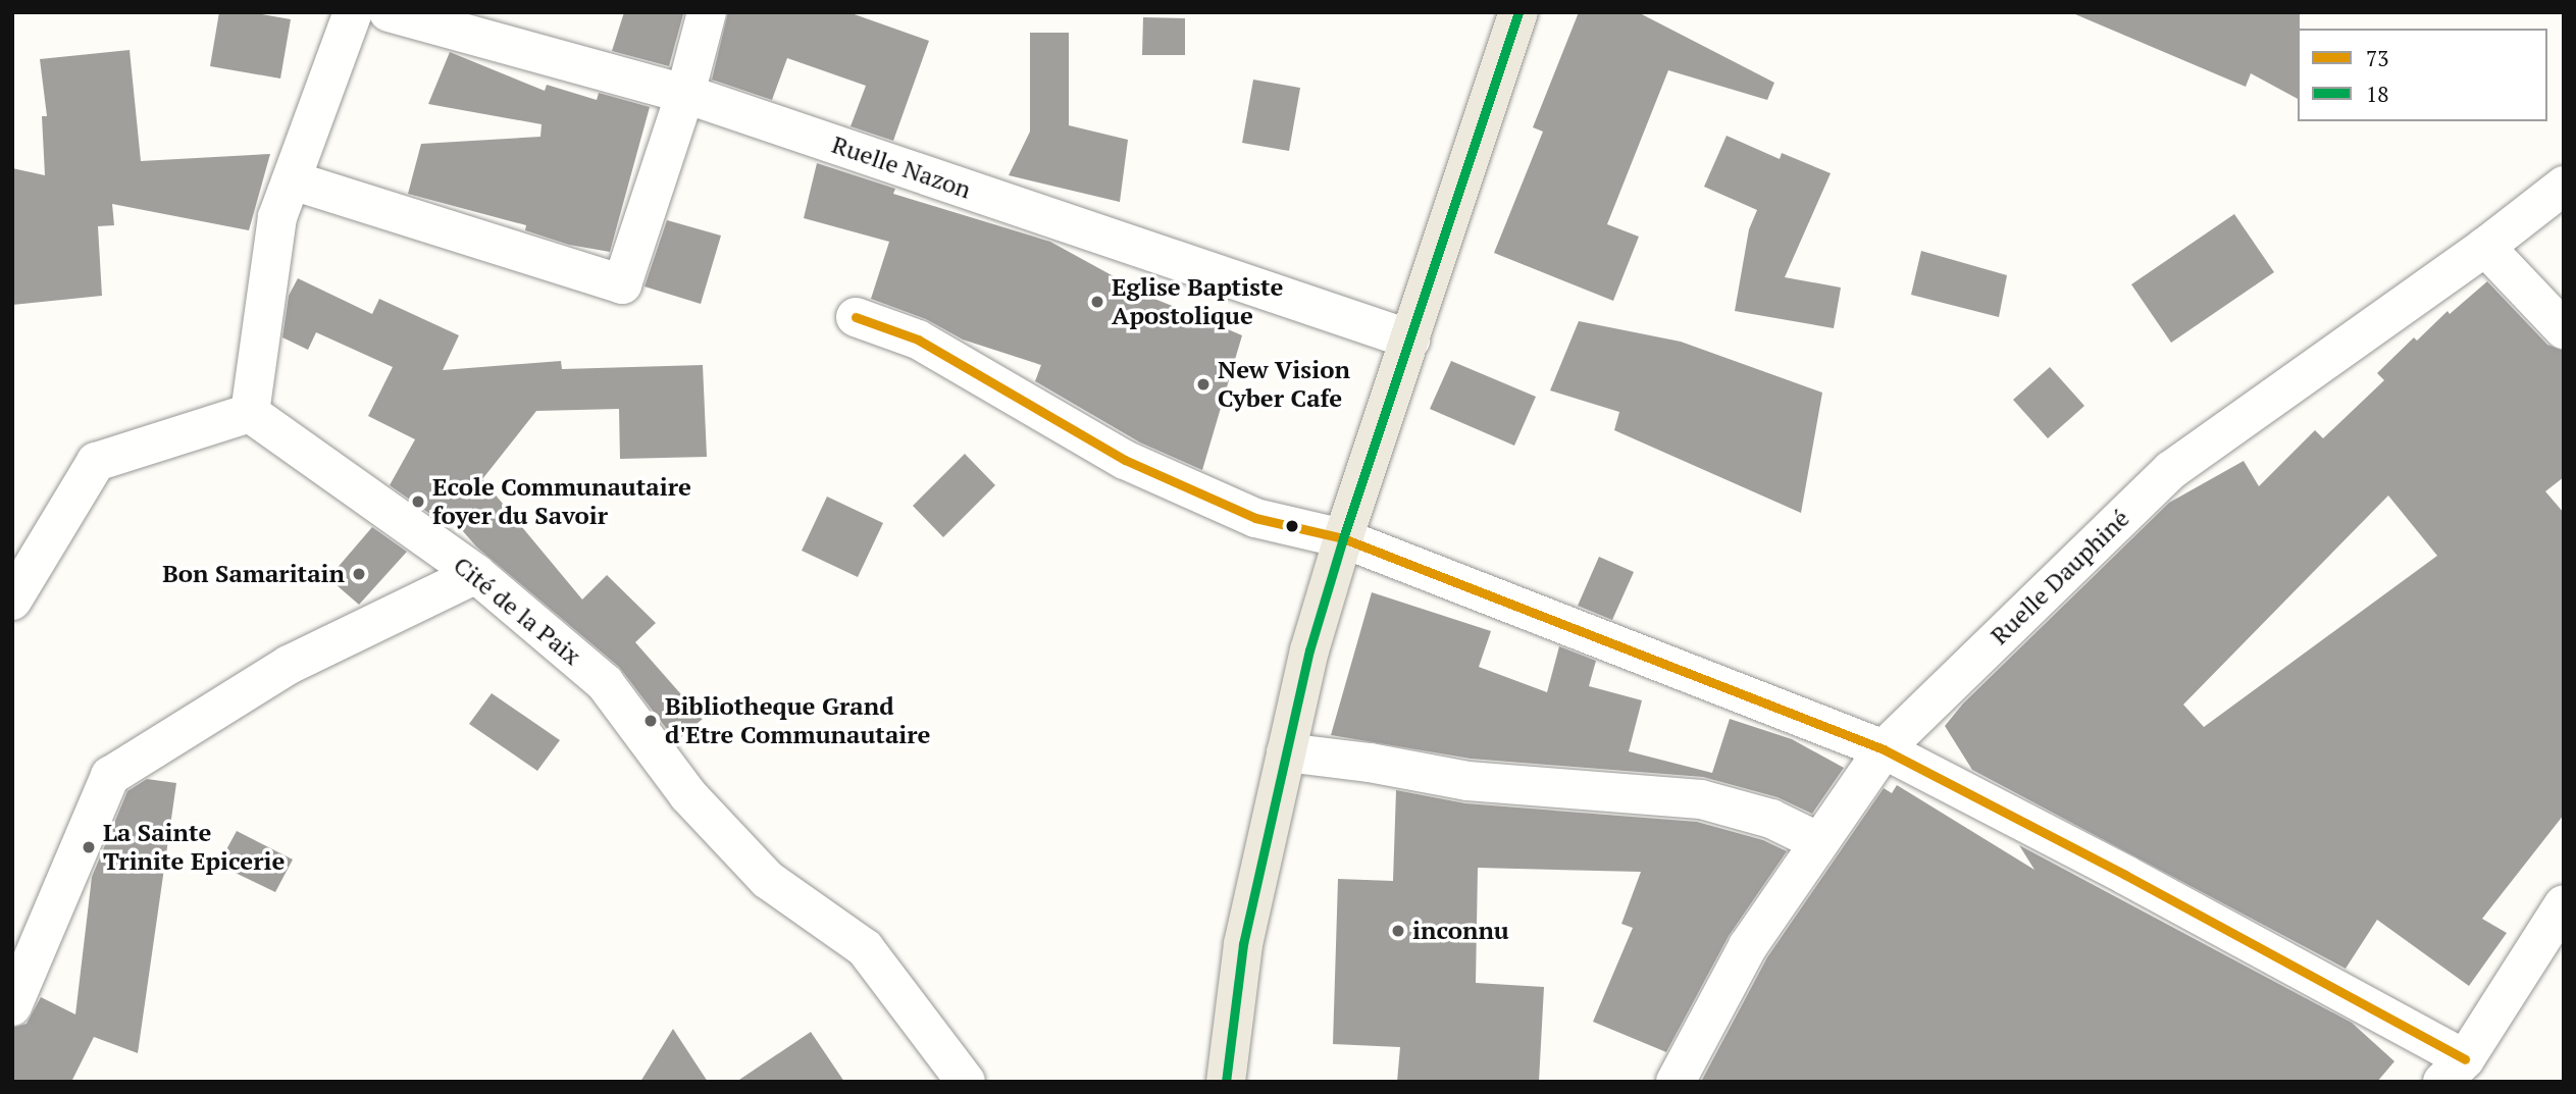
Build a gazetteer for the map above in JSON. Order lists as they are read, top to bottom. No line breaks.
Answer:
{"streets":{"street":["Ruelle Nazon","Ruelle Dauphiné","Cité de la Paix"]},"places":["Eglise Baptiste Apostolique","New Vision Cyber Cafe","Ecole Communautaire foyer du Savoir","Bon Samaritain","Bibliotheque Grand d'Etre Communautaire","La Sainte Trinite Epicerie","inconnu"],"lines":["transit line 18","transit line 73"],"legend":["73","18"]}
